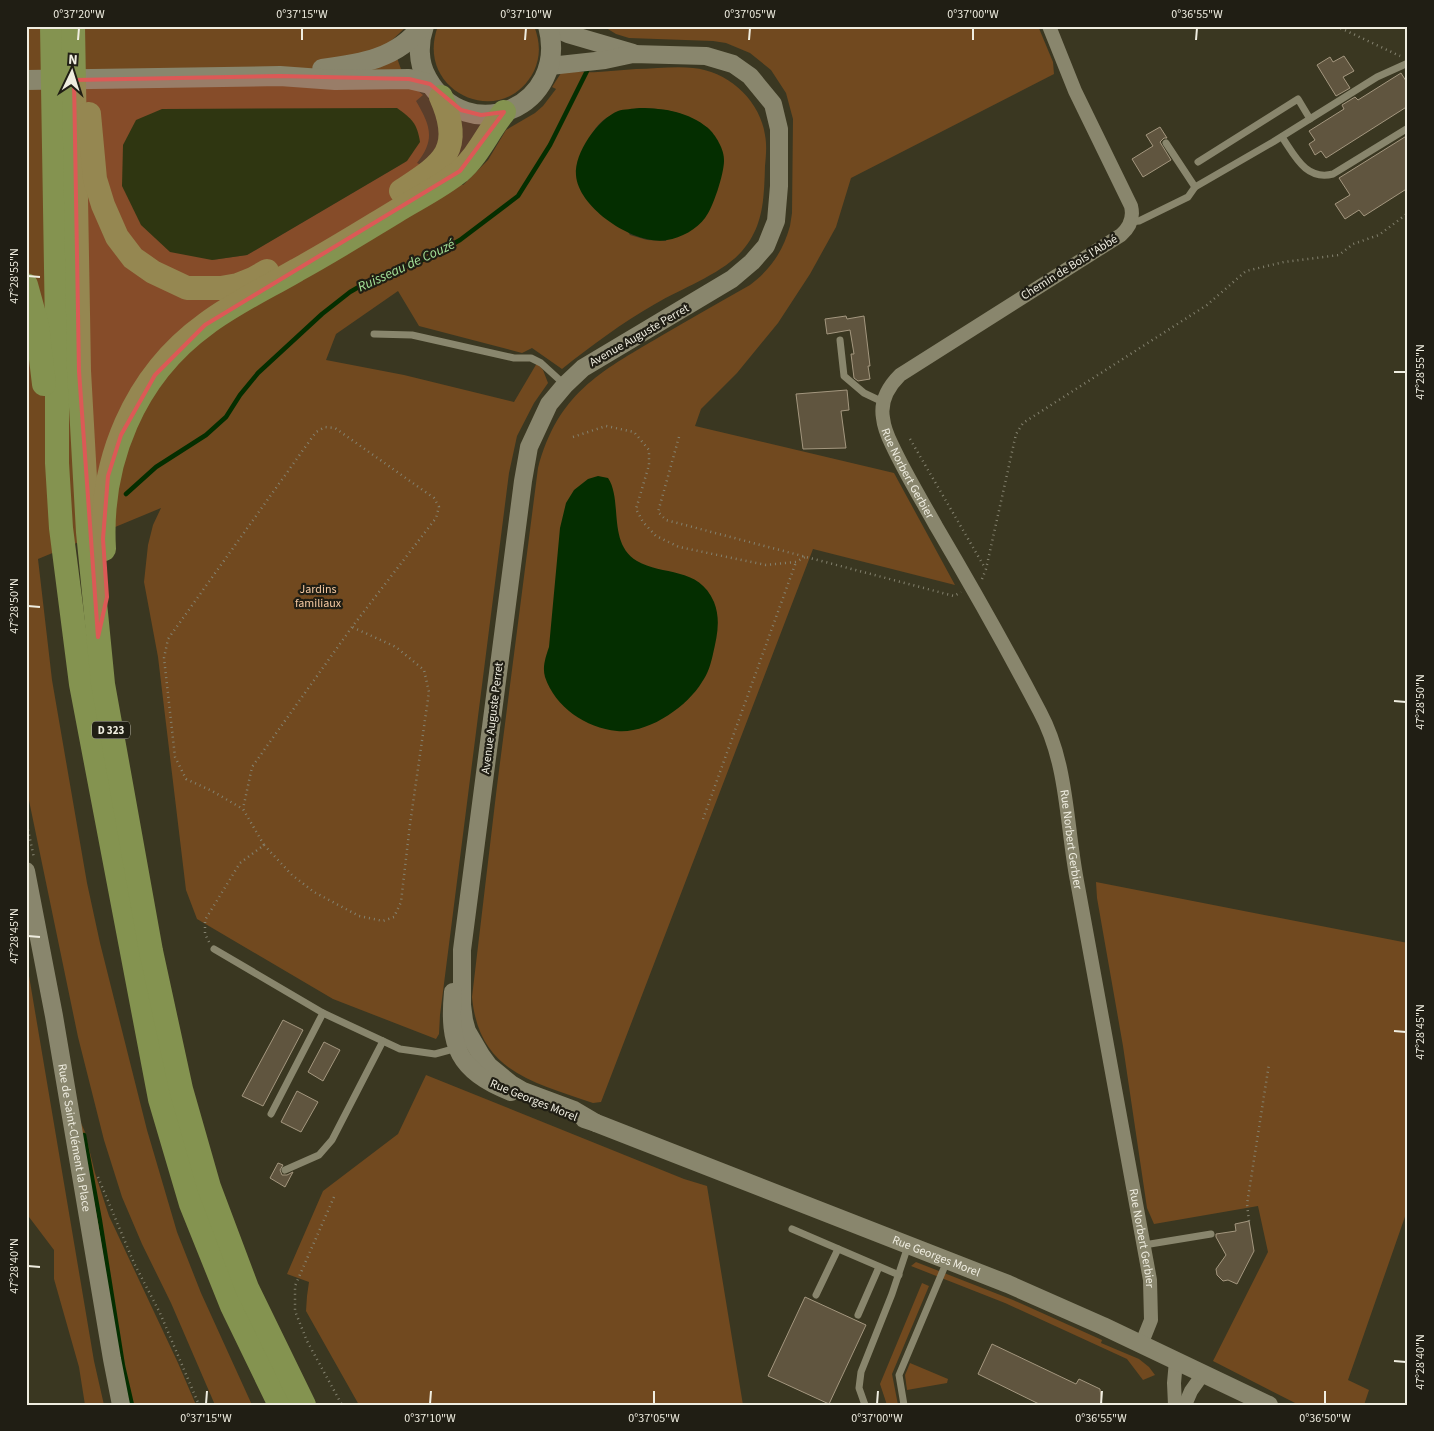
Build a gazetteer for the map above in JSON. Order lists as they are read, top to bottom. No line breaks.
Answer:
{"streets":{"highway":["D 323"],"street":["Chemin de Bois l'Abbé","Avenue Auguste Perret","Rue Norbert Gerbier","Rue Georges Morel","Rue de Saint-Clément la Place"]},"crossings":[["Chemin de Bois l'Abbé","Rue Norbert Gerbier"],["Avenue Auguste Perret","Rue Georges Morel"],["Rue Norbert Gerbier","Rue Georges Morel"]],"water":["Ruisseau de Couzé"],"parks":["Jardins familiaux"],"north":"top","coordinates":["0°37'20\"W","0°37'15\"W","0°37'10\"W","0°37'05\"W","0°37'00\"W","0°36'55\"W","47°28'55\"N","47°28'50\"N","47°28'45\"N","47°28'40\"N","0°36'50\"W"]}
